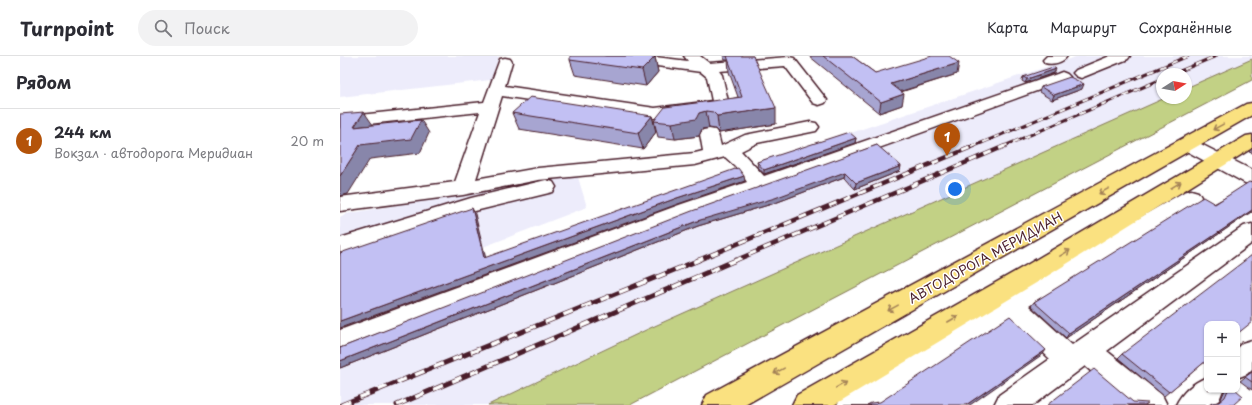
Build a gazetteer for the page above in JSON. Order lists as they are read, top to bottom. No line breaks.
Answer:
{"streets":{"main road":["АВТОДОРОГА МЕРИДИАН"]},"north":"right","page":{"header":"Turnpoint","search":"Поиск","nav":["Карта","Маршрут","Сохранённые"],"heading":"Рядом","list":[{"mark":"1","name":"244 км","note":"Вокзал · автодорога Меридиан","value":"20 m"}],"pins":"1","map_buttons":["+","−"]}}
